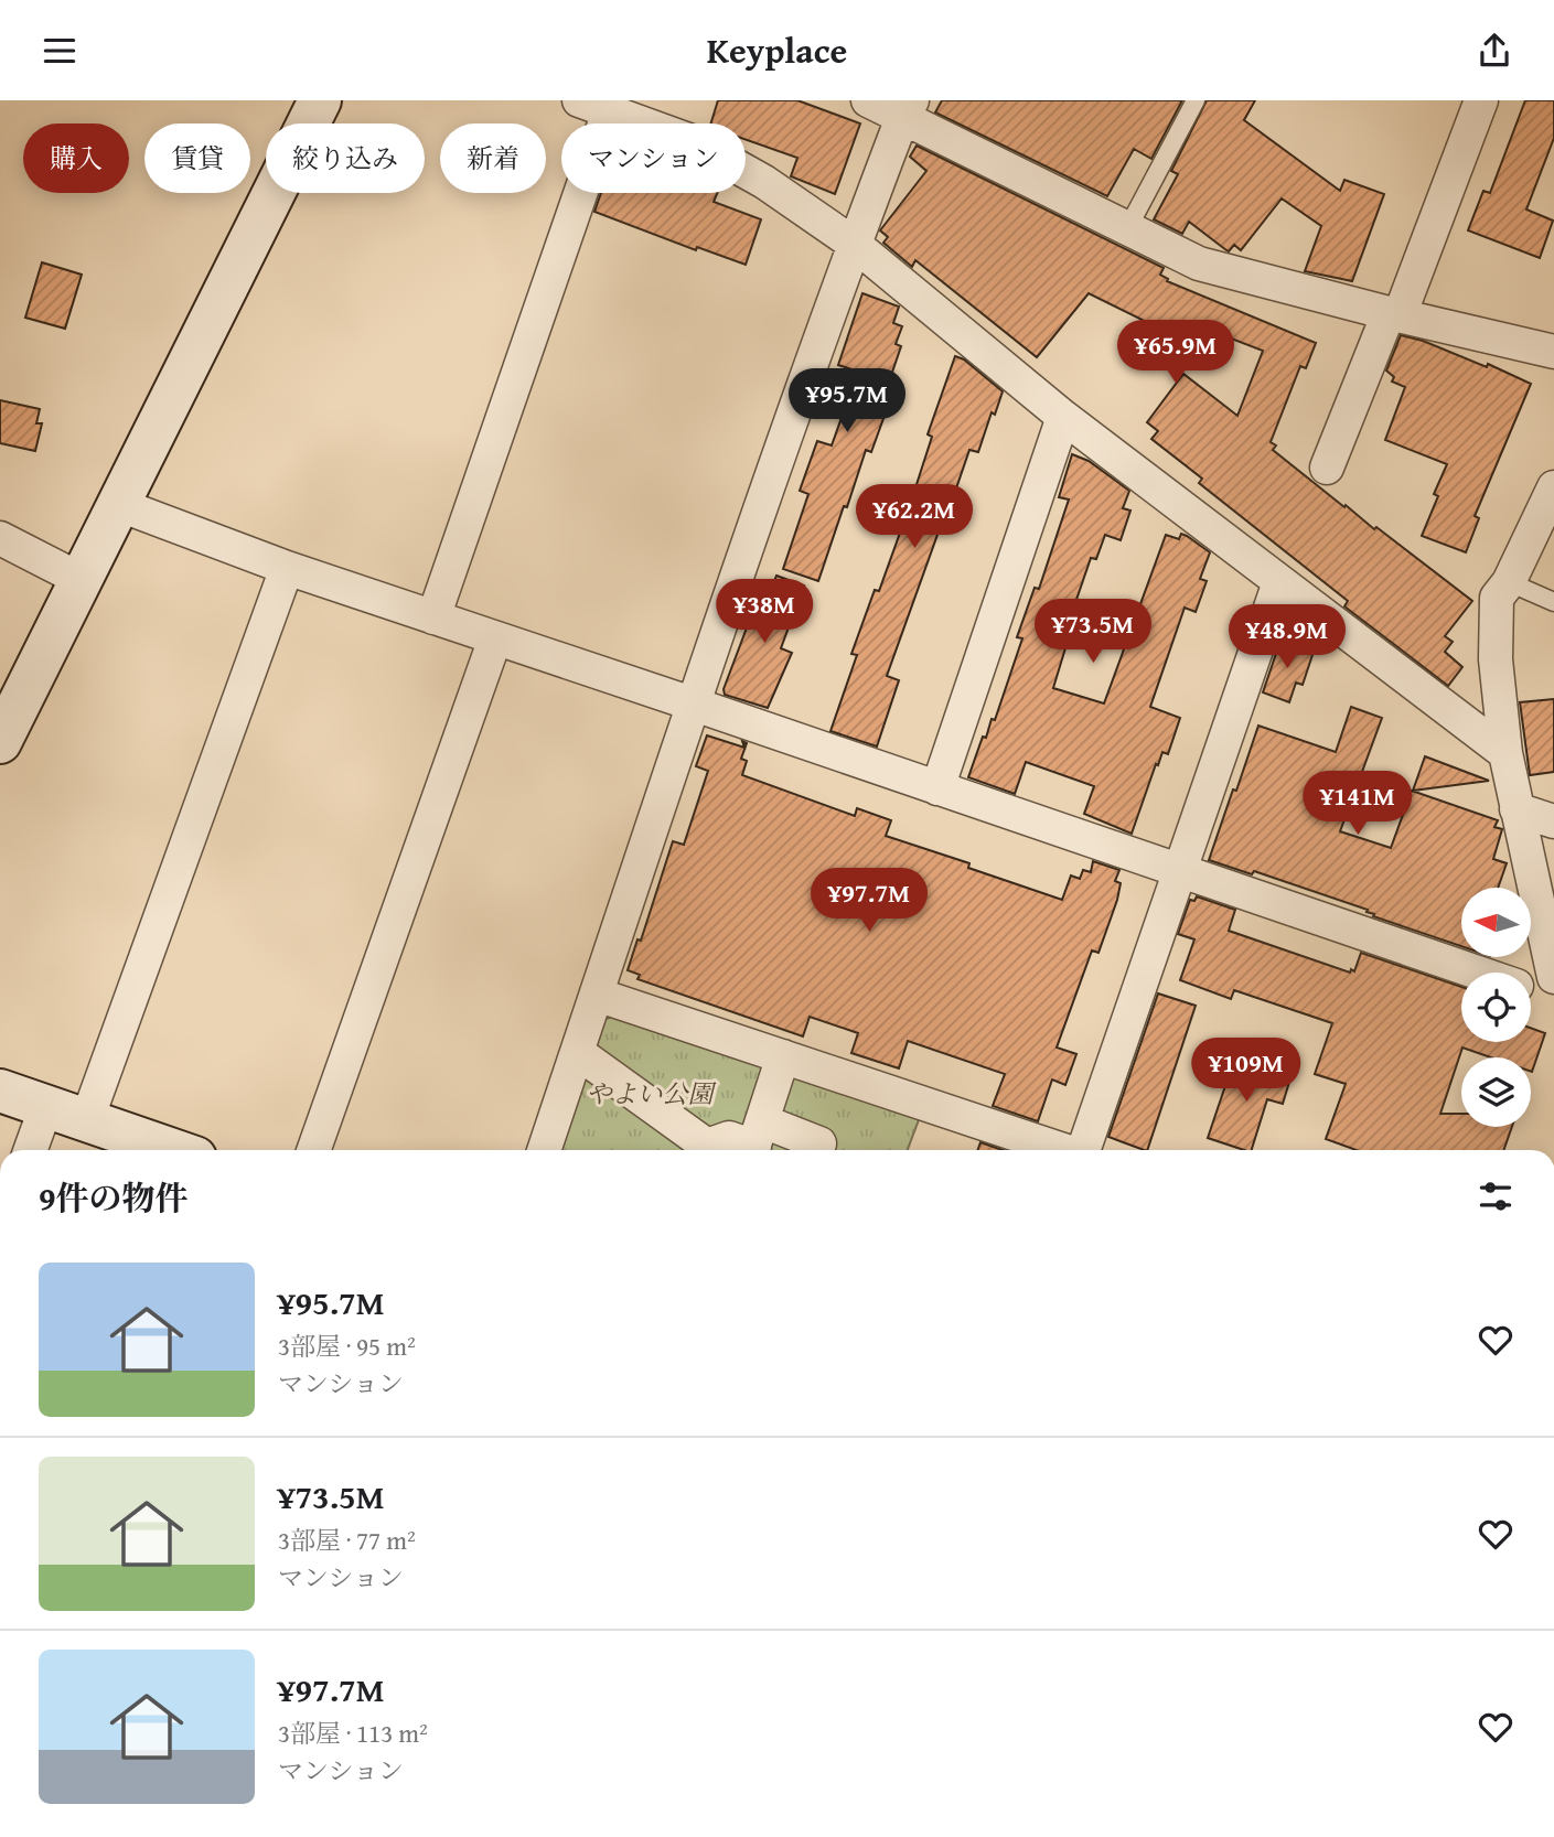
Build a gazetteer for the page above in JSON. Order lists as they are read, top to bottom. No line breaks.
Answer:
{"parks":["やよい公園"],"north":"left","page":{"header":"Keyplace","chip":["購入","賃貸","絞り込み","新着","マンション"],"price":["¥65.9M","¥95.7M","¥62.2M","¥38M","¥73.5M","¥48.9M","¥141M","¥97.7M","¥109M"],"heading":"9件の物件","list":[{"name":"¥95.7M","note":"3部屋 · 95 m² · マンション"},{"name":"¥73.5M","note":"3部屋 · 77 m² · マンション"},{"name":"¥97.7M","note":"3部屋 · 113 m² · マンション"}]}}
